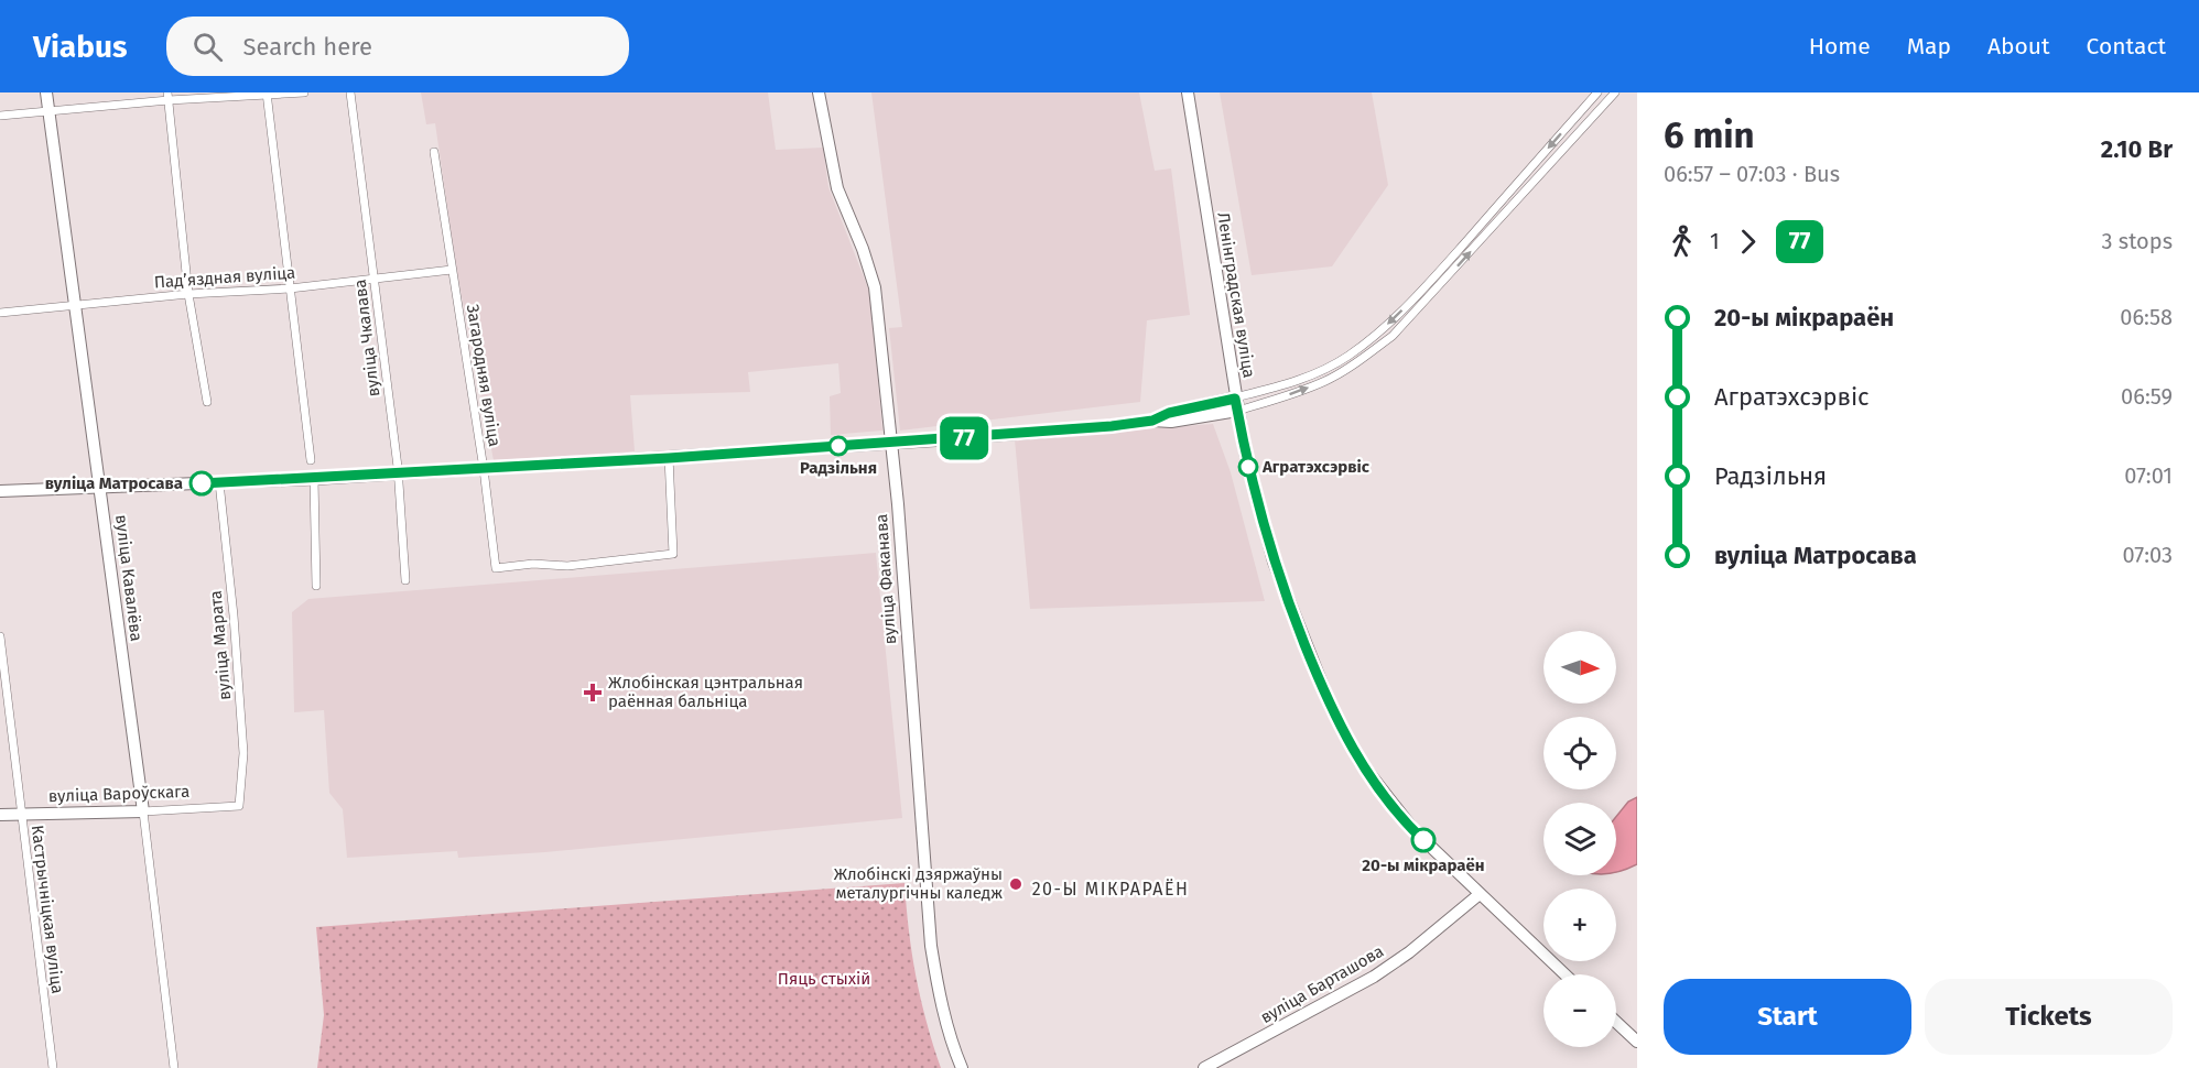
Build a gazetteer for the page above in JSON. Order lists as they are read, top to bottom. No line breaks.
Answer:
{"streets":{"main road":["Ленінградская вуліца","вуліца Кавалёва","вуліца Факанава","вуліца Вароўскага","вуліца Барташова"],"street":["Падʼяздная вуліца","вуліца Чкалава","Загародняя вуліца","вуліца Марата","Кастрычніцкая вуліца"]},"crossings":[["Падʼяздная вуліца","вуліца Чкалава"],["Падʼяздная вуліца","Загародняя вуліца"],["Падʼяздная вуліца","вуліца Кавалёва"],["Ленінградская вуліца","вуліца Барташова"],["вуліца Кавалёва","вуліца Вароўскага"],["вуліца Марата","вуліца Вароўскага"],["вуліца Вароўскага","Кастрычніцкая вуліца"]],"districts":["20-Ы МІКРАРАЁН"],"parks":["Пяць стыхій"],"places":{"other":["Радзільня","Агратэхсэрвіс","вуліца Матросава","20-ы мікрараён","Жлобінскі дзяржаўны металургічны каледж"],"health":["Жлобінская цэнтральная раённая бальніца"]},"lines":["bus line 77"],"north":"right","page":{"header":"Viabus","search":"Search here","nav":["Home","Map","About","Contact"],"on_map":"77","heading":["6 min","06:57 – 07:03 · Bus","2.10 Br"],"legs":["1","77","3 stops"],"list":[{"name":"20-ы мікрараён","value":"06:58"},{"name":"Агратэхсэрвіс","value":"06:59"},{"name":"Радзільня","value":"07:01"},{"name":"вуліца Матросава","value":"07:03"}],"map_buttons":["+","−"],"buttons":["Start","Tickets"]}}
